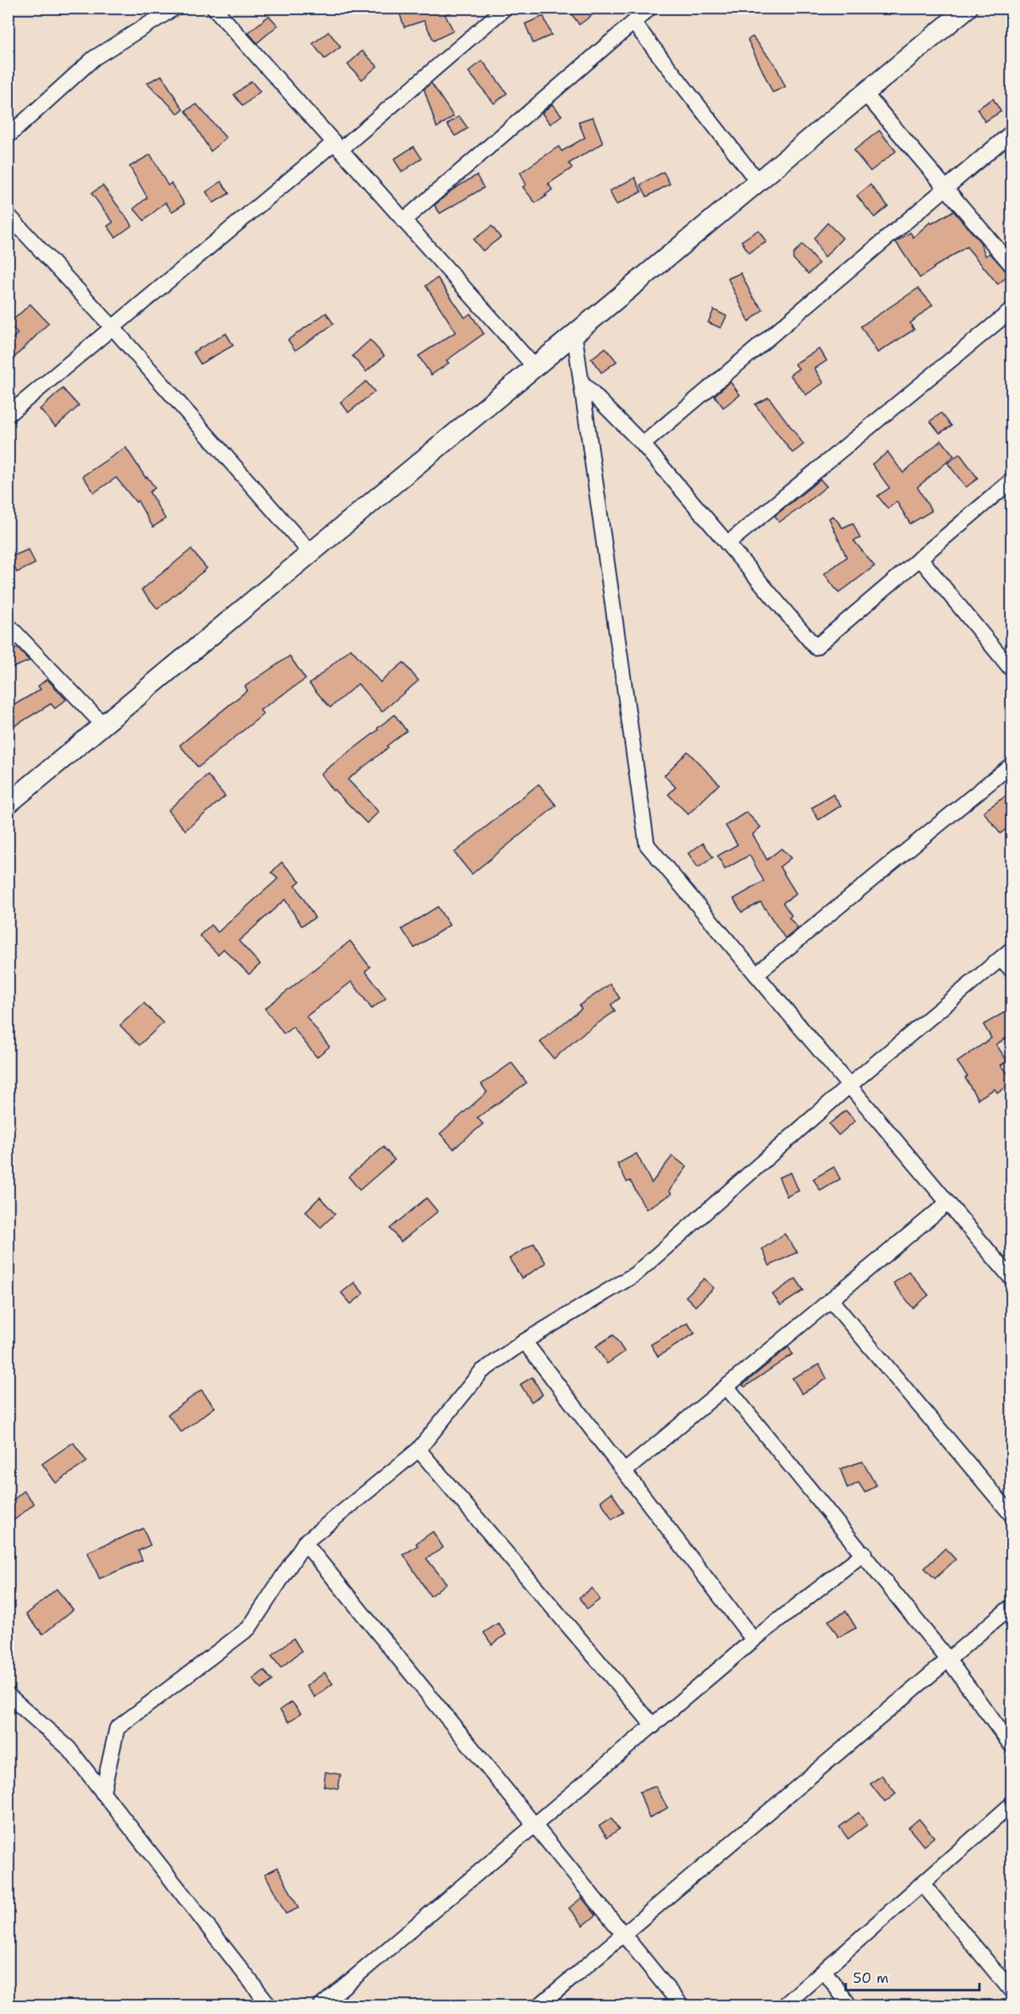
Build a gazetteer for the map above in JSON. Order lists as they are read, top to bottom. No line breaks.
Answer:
{"scale_bar":"50 m"}
